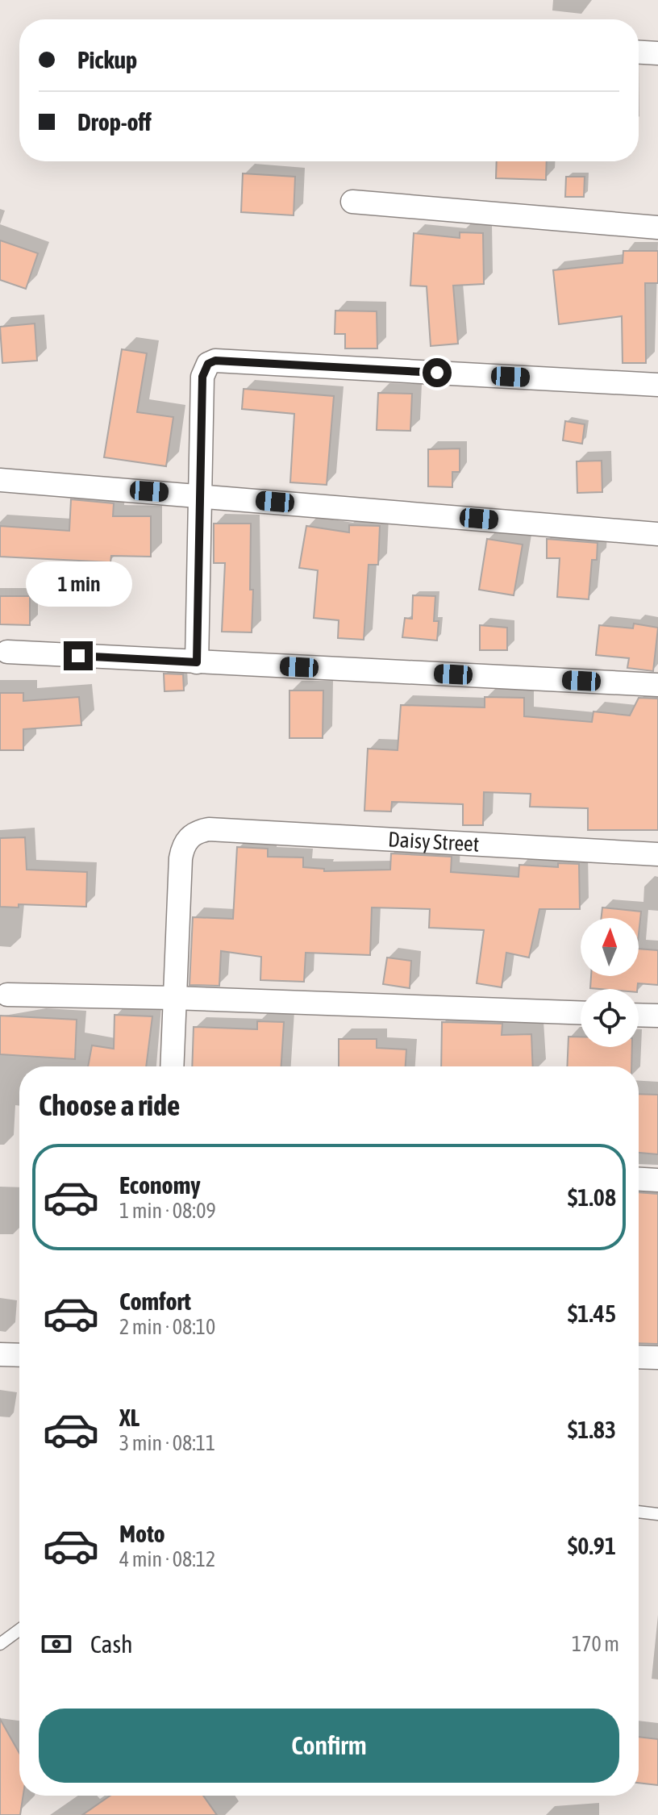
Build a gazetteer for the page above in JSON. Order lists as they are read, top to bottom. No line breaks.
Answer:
{"streets":{"street":["Daisy Street"]},"north":"top","page":{"banner":["Pickup","Drop-off"],"bubble":"1 min","heading":"Choose a ride","list":[{"name":"Economy","note":"1 min · 08:09","value":"$1.08"},{"name":"Comfort","note":"2 min · 08:10","value":"$1.45"},{"name":"XL","note":"3 min · 08:11","value":"$1.83"},{"name":"Moto","note":"4 min · 08:12","value":"$0.91"}],"pay":["Cash","170 m"],"buttons":"Confirm"}}
